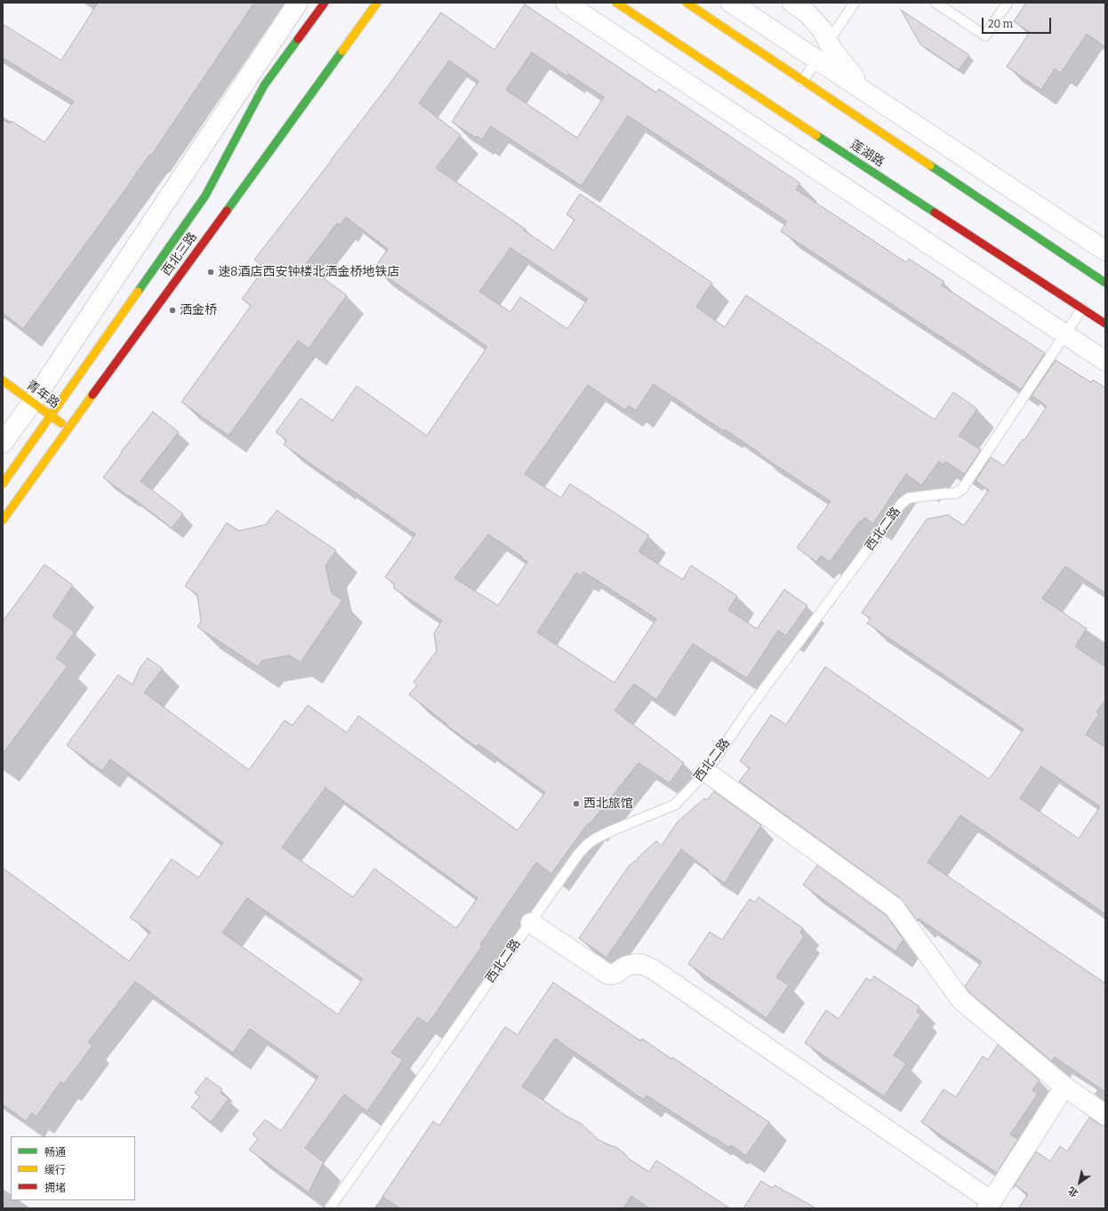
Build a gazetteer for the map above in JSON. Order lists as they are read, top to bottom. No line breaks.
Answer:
{"streets":{"main road":["莲湖路","西北三路","青年路"],"lane":["西北二路"]},"crossings":[["莲湖路","西北二路"],["西北三路","青年路"]],"places":["速8酒店西安钟楼北洒金桥地铁店","洒金桥","西北旅馆"],"legend":["畅通","缓行","拥堵"],"scale_bar":"20 m","north":"bottom left"}
